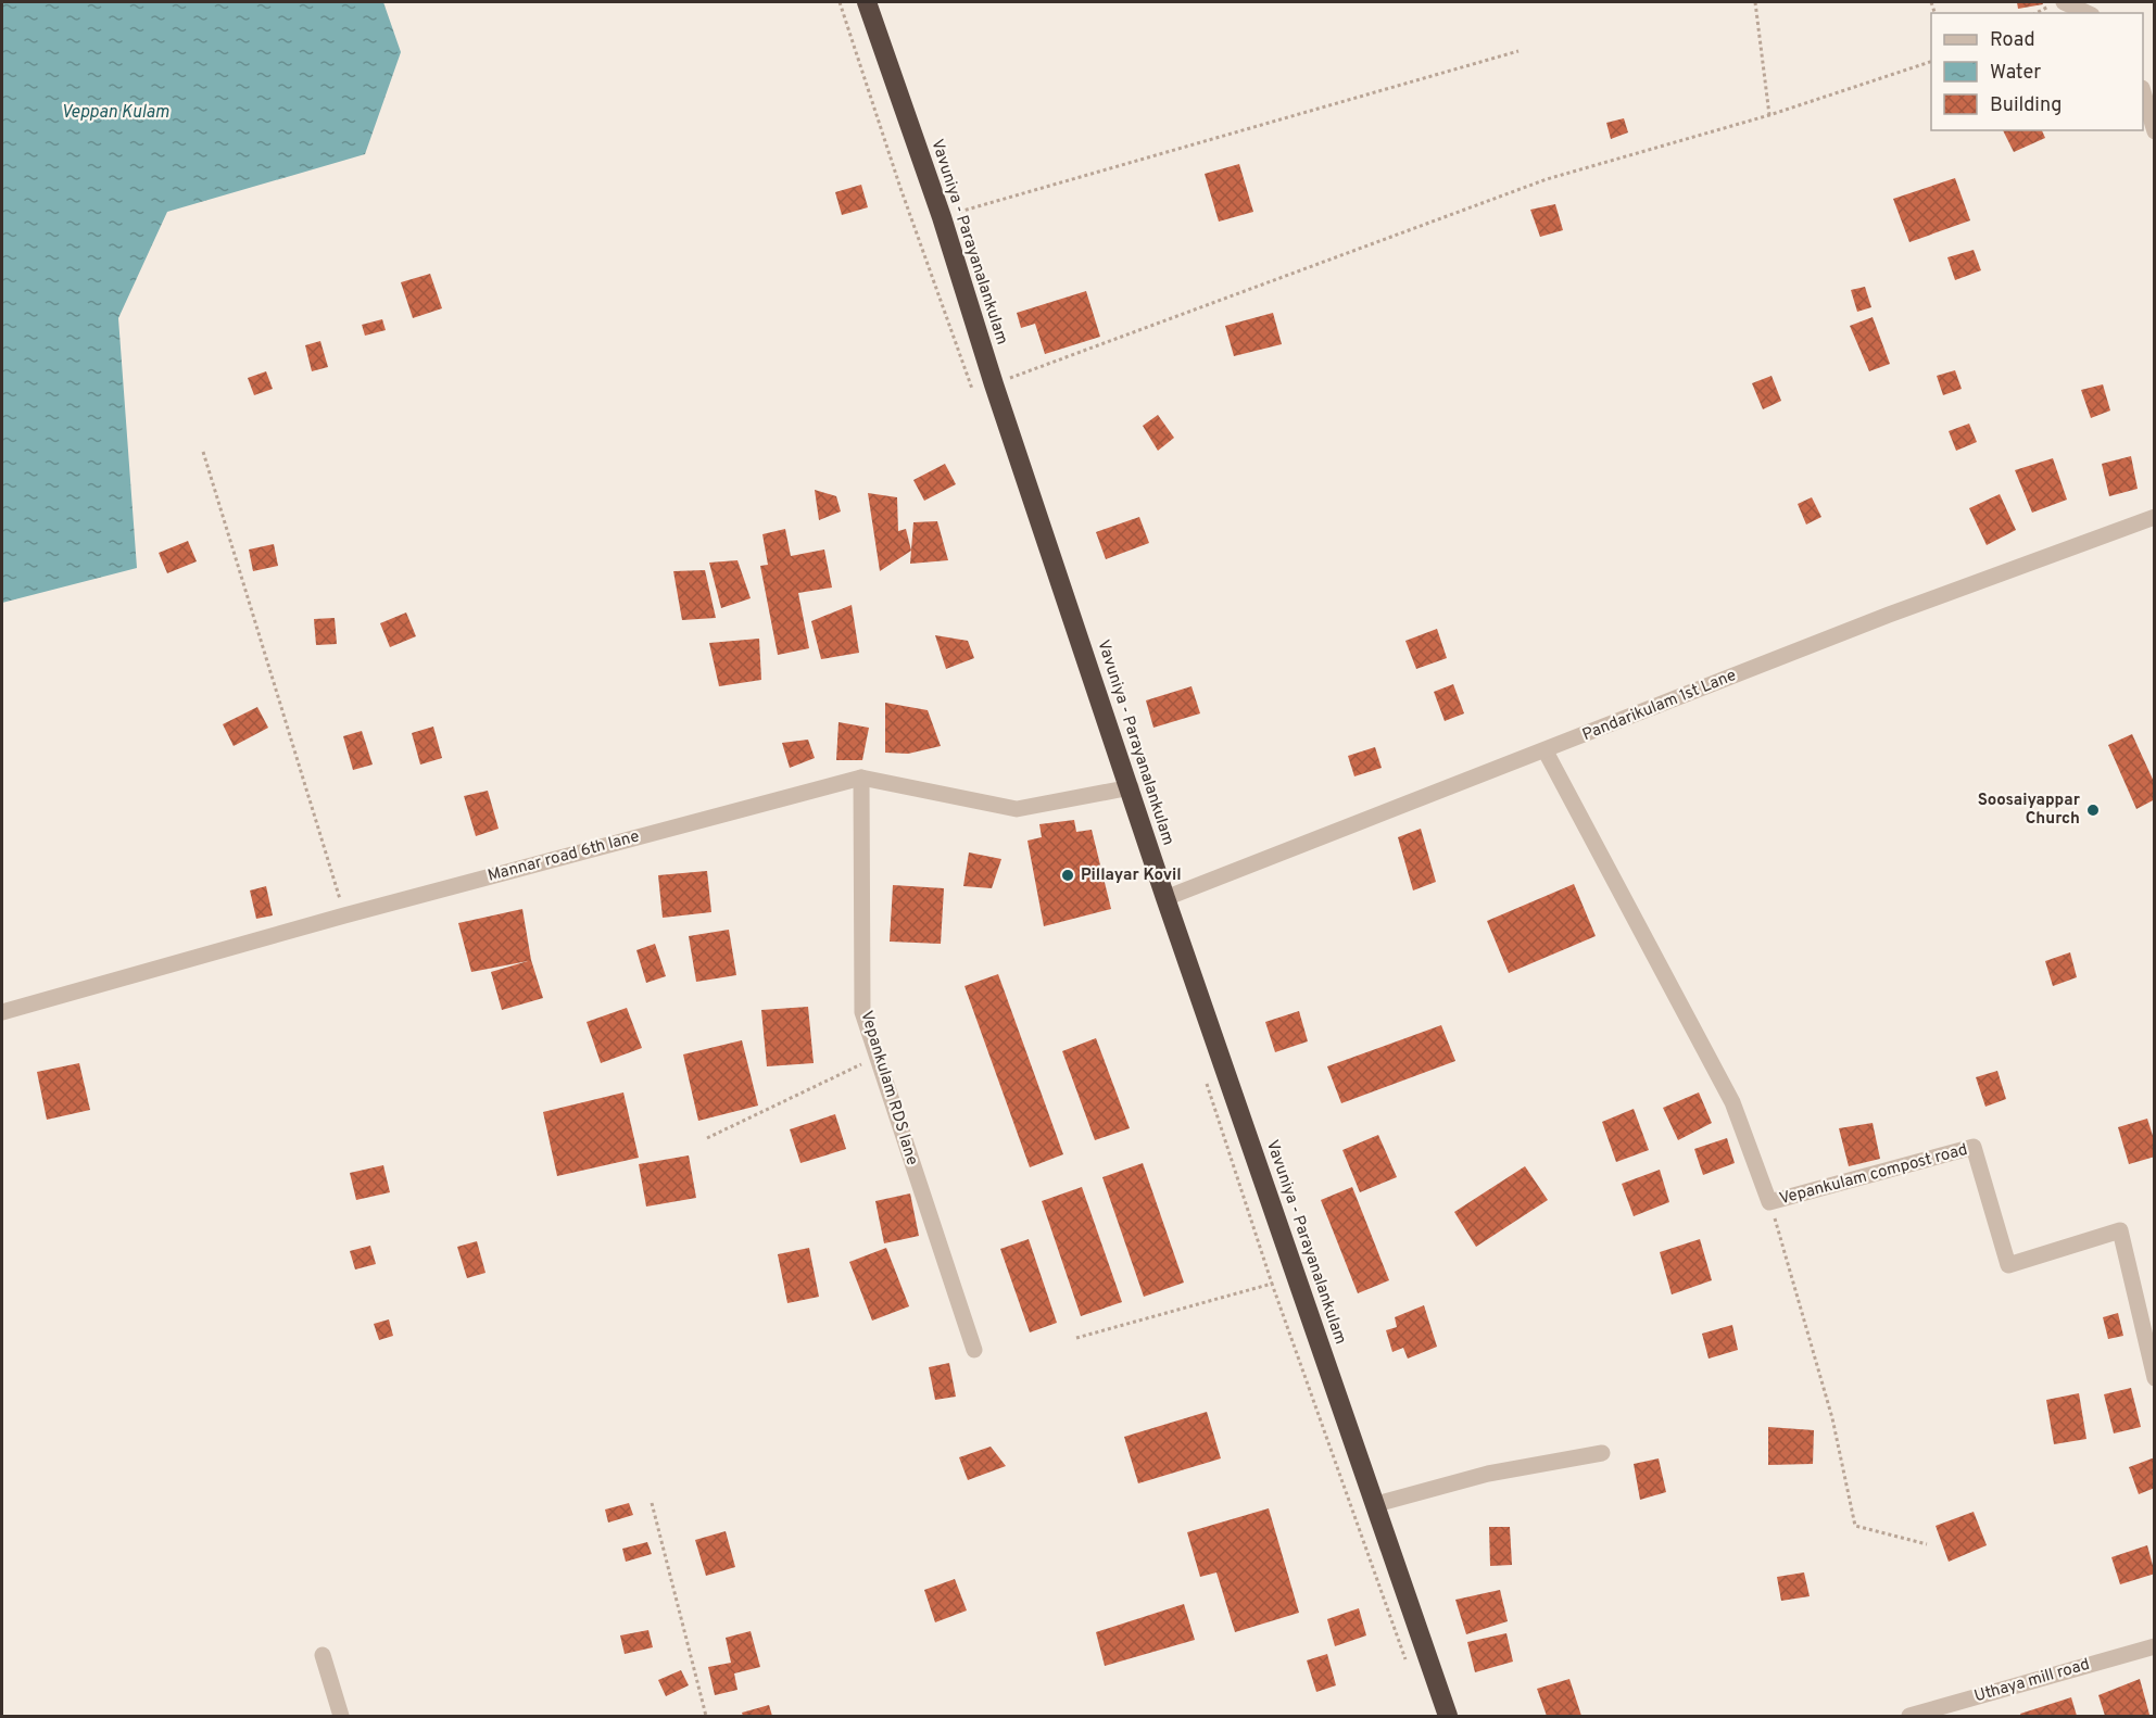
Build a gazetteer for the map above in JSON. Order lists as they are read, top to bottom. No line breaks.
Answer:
{"streets":{"highway":["Vavuniya - Parayanalankulam"],"street":["Pandarikulam 1st Lane","Mannar road 6th lane","Vepankulam RDS lane","Vepankulam compost road","Uthaya mill road"]},"crossings":[["Vavuniya - Parayanalankulam","Pandarikulam 1st Lane"],["Vavuniya - Parayanalankulam","Mannar road 6th lane"],["Pandarikulam 1st Lane","Vepankulam compost road"],["Mannar road 6th lane","Vepankulam RDS lane"]],"water":["Veppan Kulam"],"places":["Soosaiyappar Church","Pillayar Kovil"],"legend":["Road","Water","Building"]}
